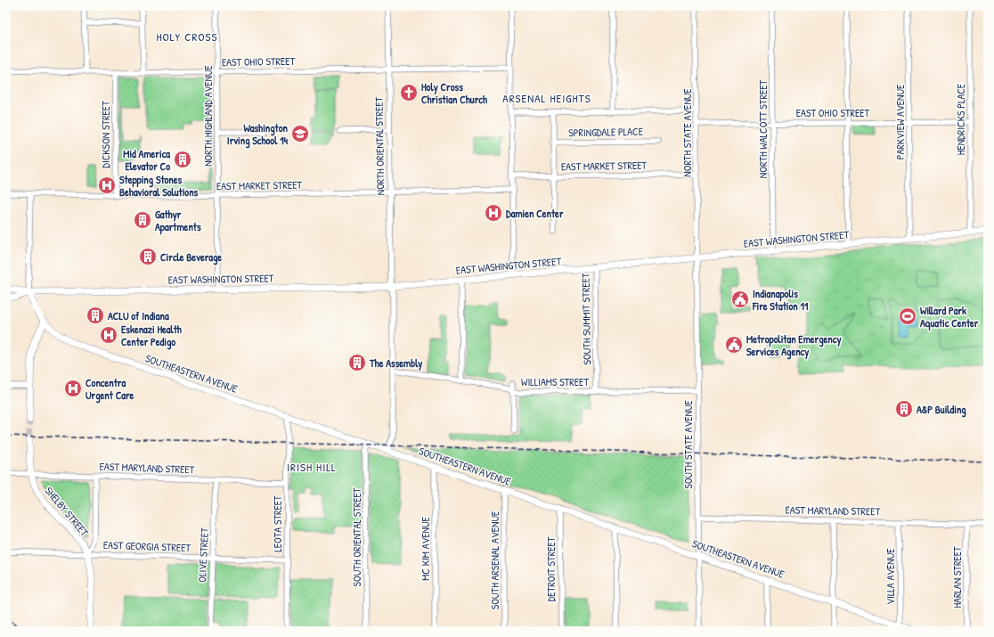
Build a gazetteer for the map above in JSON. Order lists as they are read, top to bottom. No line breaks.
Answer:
{"streets":{"main road":["EAST WASHINGTON STREET","SOUTHEASTERN AVENUE","SHELBY STREET"],"street":["EAST OHIO STREET","NORTH HIGHLAND AVENUE","HENDRICKS PLACE","PARKVIEW AVENUE","NORTH WALCOTT STREET","SPRINGDALE PLACE","NORTH STATE AVENUE","DICKSON STREET","NORTH ORIENTAL STREET","EAST MARKET STREET","SOUTH SUMMIT STREET","WILLIAMS STREET","SOUTH STATE AVENUE","EAST MARYLAND STREET","LEOTA STREET","SOUTH ORIENTAL STREET","EAST GEORGIA STREET","MC KIM AVENUE","OLIVE STREET","SOUTH ARSENAL AVENUE","DETROIT STREET","VILLA AVENUE","HARLAN STREET"]},"crossings":[["EAST OHIO STREET","NORTH HIGHLAND AVENUE"],["EAST OHIO STREET","HENDRICKS PLACE"],["EAST OHIO STREET","PARKVIEW AVENUE"],["EAST OHIO STREET","NORTH WALCOTT STREET"],["EAST OHIO STREET","NORTH STATE AVENUE"],["EAST OHIO STREET","DICKSON STREET"],["EAST OHIO STREET","NORTH ORIENTAL STREET"],["NORTH HIGHLAND AVENUE","EAST MARKET STREET"],["NORTH HIGHLAND AVENUE","EAST WASHINGTON STREET"],["HENDRICKS PLACE","EAST WASHINGTON STREET"],["PARKVIEW AVENUE","EAST WASHINGTON STREET"],["NORTH WALCOTT STREET","EAST WASHINGTON STREET"],["NORTH STATE AVENUE","EAST MARKET STREET"],["NORTH STATE AVENUE","EAST WASHINGTON STREET"],["NORTH STATE AVENUE","SOUTH STATE AVENUE"],["DICKSON STREET","EAST MARKET STREET"],["NORTH ORIENTAL STREET","EAST MARKET STREET"],["NORTH ORIENTAL STREET","EAST WASHINGTON STREET"],["EAST WASHINGTON STREET","SOUTH SUMMIT STREET"],["EAST WASHINGTON STREET","SOUTHEASTERN AVENUE"],["EAST WASHINGTON STREET","SOUTH STATE AVENUE"],["SOUTH SUMMIT STREET","WILLIAMS STREET"],["SOUTHEASTERN AVENUE","SOUTH STATE AVENUE"],["SOUTHEASTERN AVENUE","LEOTA STREET"],["SOUTHEASTERN AVENUE","SOUTH ORIENTAL STREET"],["SOUTHEASTERN AVENUE","MC KIM AVENUE"],["SOUTHEASTERN AVENUE","SOUTH ARSENAL AVENUE"],["SOUTHEASTERN AVENUE","DETROIT STREET"],["SOUTHEASTERN AVENUE","VILLA AVENUE"],["WILLIAMS STREET","SOUTH STATE AVENUE"],["SOUTH STATE AVENUE","EAST MARYLAND STREET"],["EAST MARYLAND STREET","SHELBY STREET"],["EAST MARYLAND STREET","LEOTA STREET"],["EAST MARYLAND STREET","OLIVE STREET"],["EAST MARYLAND STREET","VILLA AVENUE"],["EAST MARYLAND STREET","HARLAN STREET"],["SHELBY STREET","EAST GEORGIA STREET"],["LEOTA STREET","EAST GEORGIA STREET"],["EAST GEORGIA STREET","OLIVE STREET"]],"districts":["HOLY CROSS","ARSENAL HEIGHTS","IRISH HILL"],"places":{"church":["Holy Cross Christian Church"],"school or university":["Washington Irving School 14"],"building":["Mid America Elevator Co","Gathyr Apartments","Circle Beverage","ACLU of Indiana","The Assembly","A&P Building"],"hospital":["Stepping Stones Behavioral Solutions","Damien Center","Eskenazi Health Center Pedigo","Concentra Urgent Care"],"public building":["Indianapolis Fire Station 11","Metropolitan Emergency Services Agency"],"sports":["Willard Park Aquatic Center"]}}
